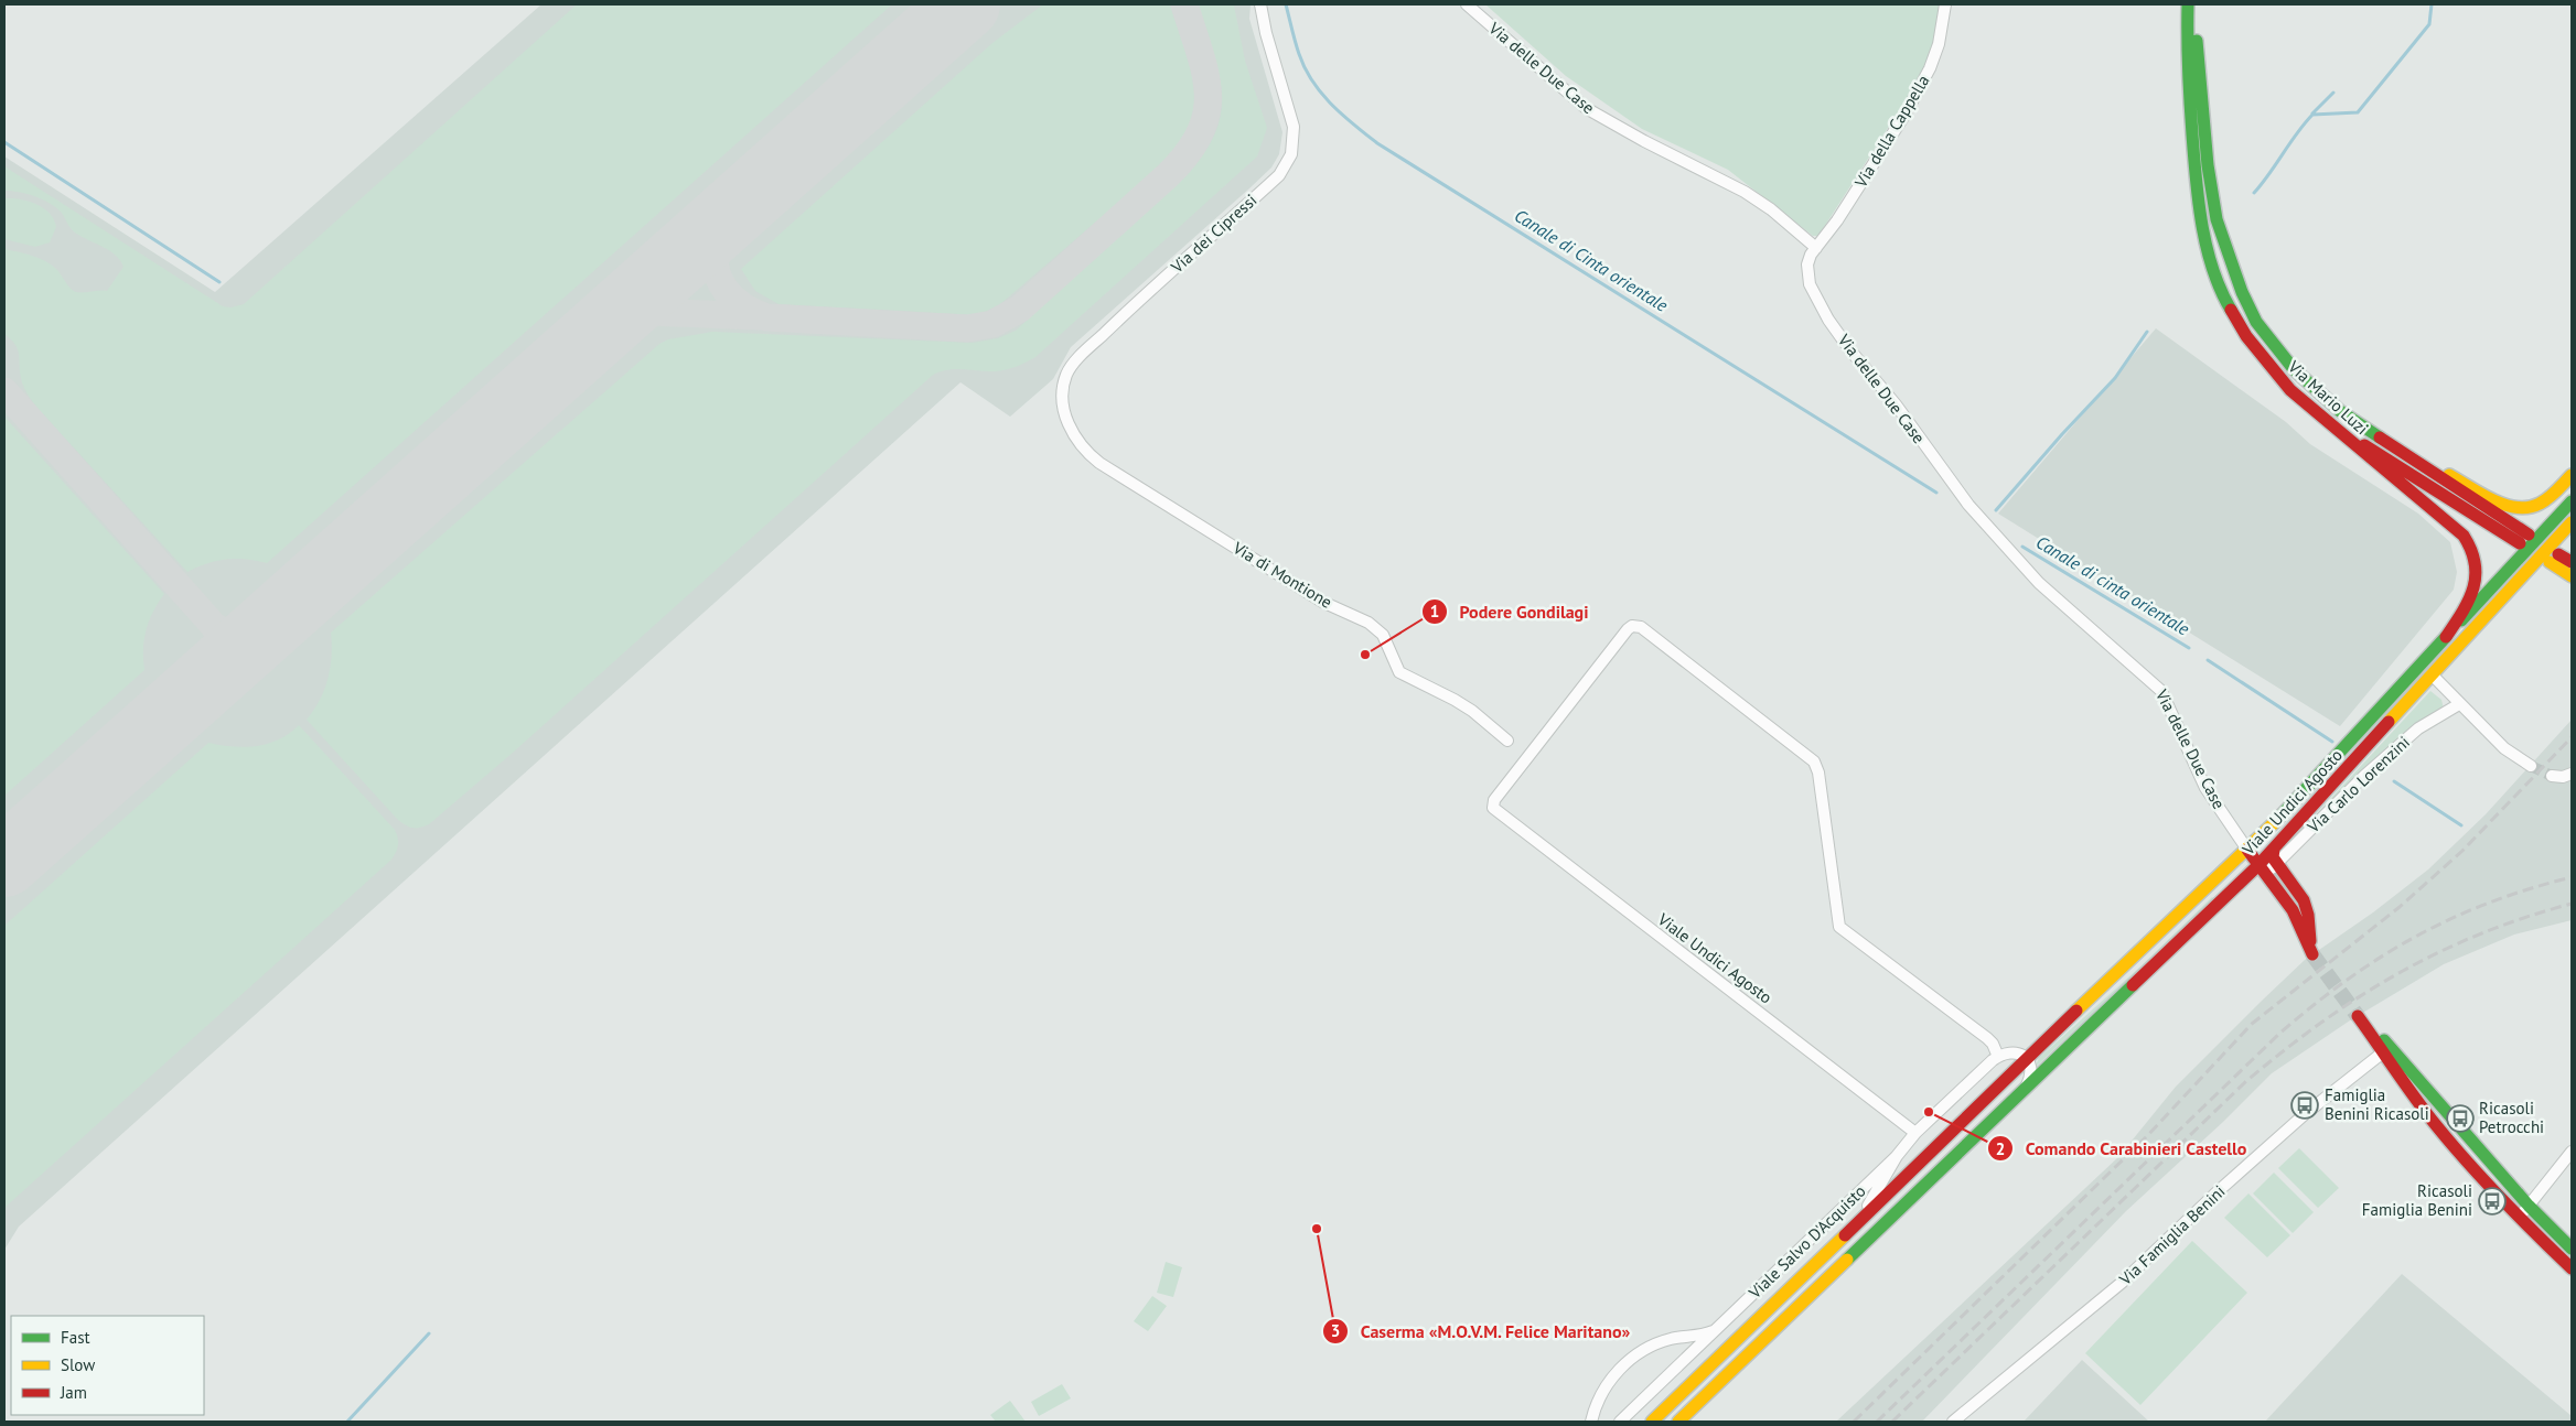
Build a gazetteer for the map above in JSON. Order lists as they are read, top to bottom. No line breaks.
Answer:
{"streets":{"main road":["Via Mario Luzi","Viale Undici Agosto"],"street":["Via delle Due Case","Via della Cappella","Via dei Cipressi","Via di Montione","Via Carlo Lorenzini","Via Famiglia Benini","Viale Salvo D'Acquisto"]},"crossings":[["Via delle Due Case","Via della Cappella"],["Via delle Due Case","Viale Undici Agosto"],["Via dei Cipressi","Via di Montione"],["Via Mario Luzi","Viale Undici Agosto"],["Via Carlo Lorenzini","Viale Undici Agosto"],["Viale Undici Agosto","Viale Salvo D'Acquisto"]],"water":["Canale di Cinta orientale","Canale di cinta orientale"],"places":{"other":["Podere Gondilagi","Comando Carabinieri Castello","Caserma «M.O.V.M. Felice Maritano»"],"bus stop":["Famiglia Benini Ricasoli","Ricasoli Petrocchi","Ricasoli Famiglia Benini"]},"legend":["Fast","Slow","Jam"]}
